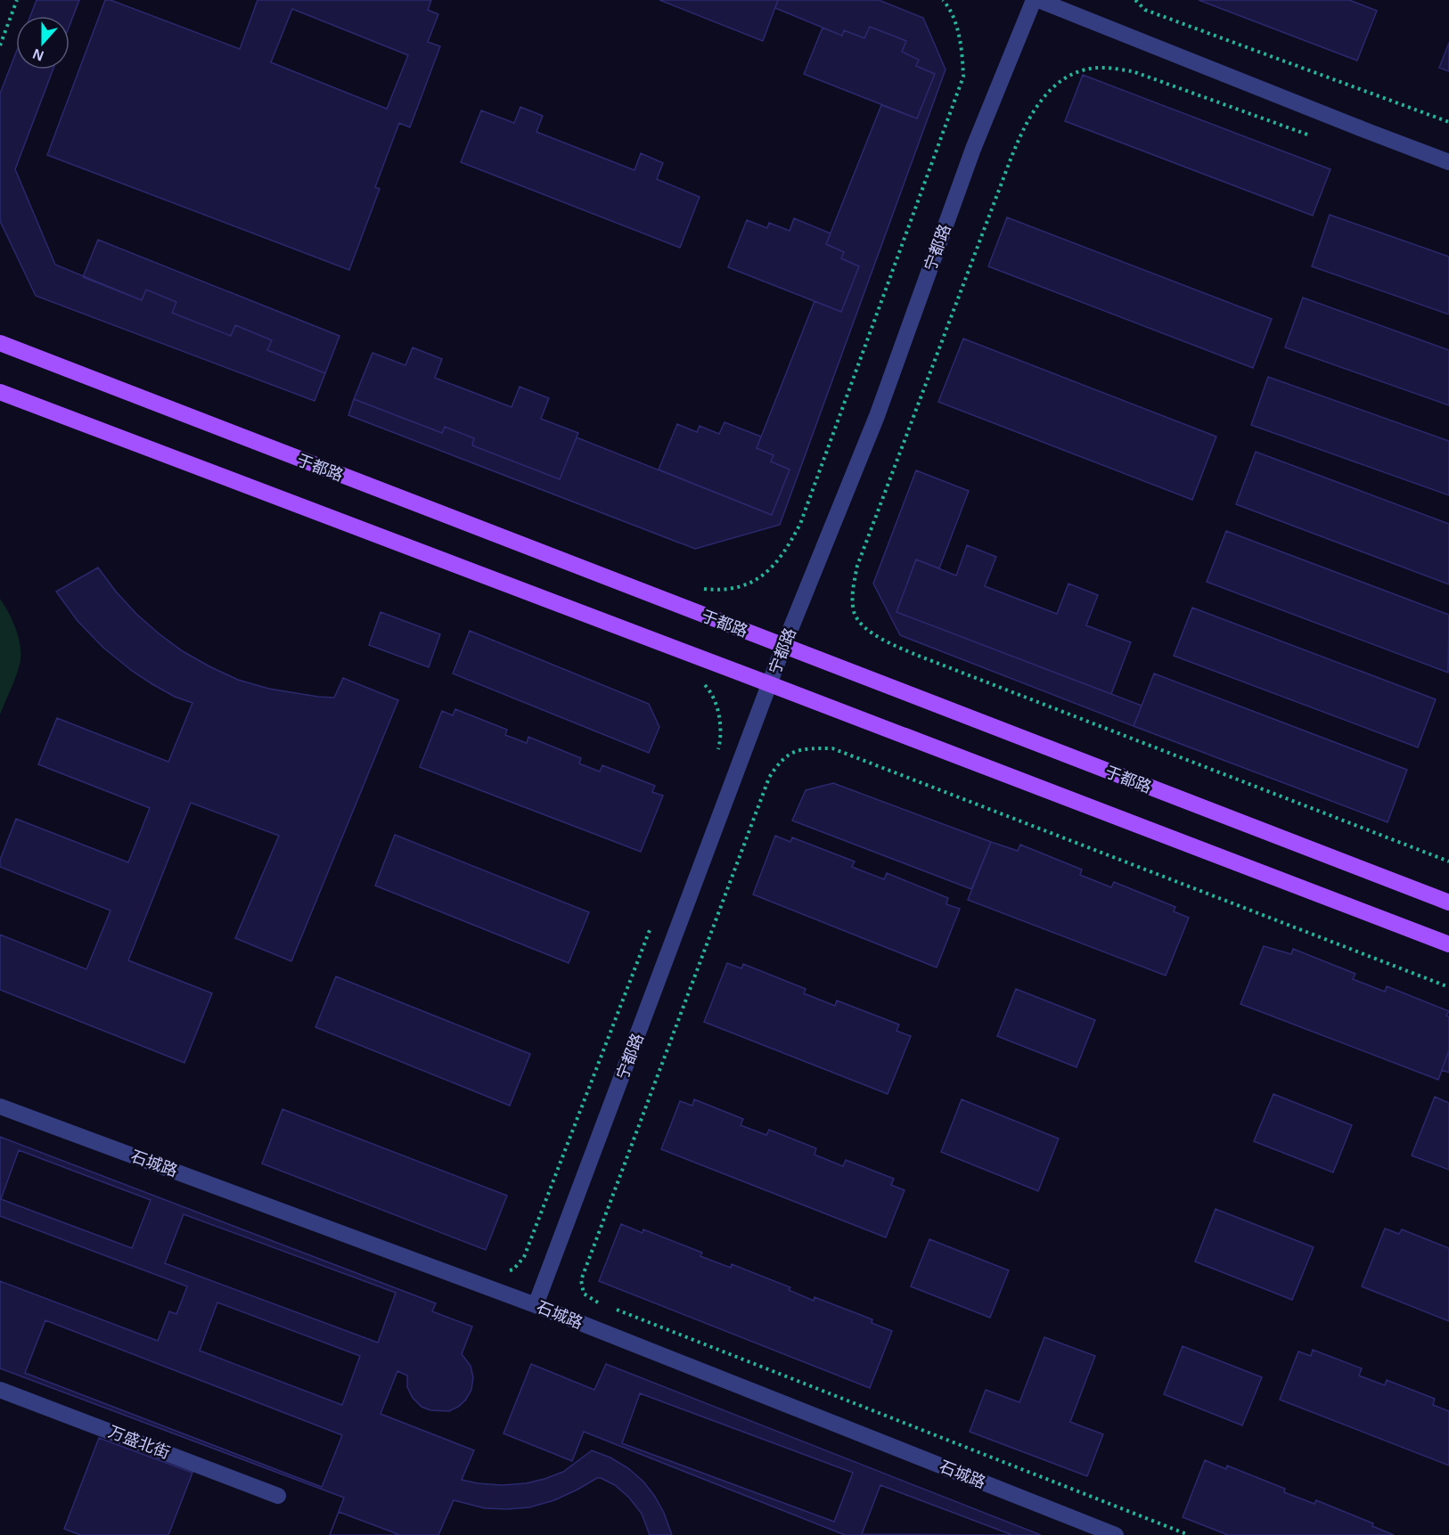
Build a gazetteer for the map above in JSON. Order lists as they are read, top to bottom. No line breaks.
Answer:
{"streets":{"main road":["于都路"],"street":["宁都路","石城路","万盛北街"]},"crossings":[["宁都路","于都路"],["宁都路","石城路"]],"north":"bottom"}
